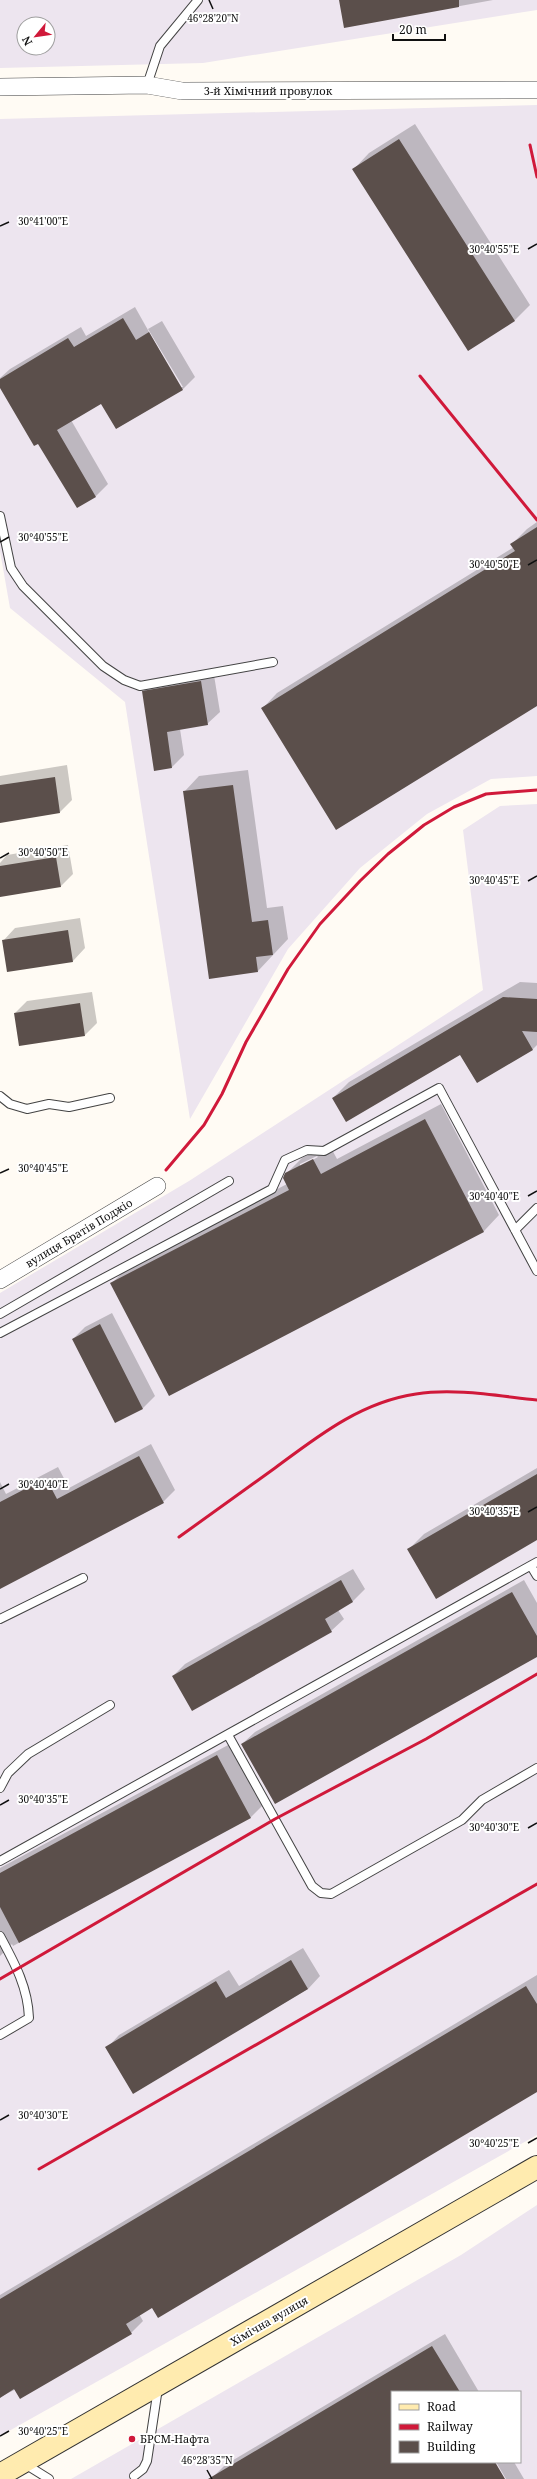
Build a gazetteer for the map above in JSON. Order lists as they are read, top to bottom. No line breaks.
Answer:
{"streets":{"main road":["Хімічна вулиця"],"street":["3-й Хімічний провулок","вулиця Братів Поджіо"]},"places":["БРСМ-Нафта"],"legend":["Road","Railway","Building"],"scale_bar":"20 m","north":"bottom left","coordinates":["46°28'20\"N","30°41'00\"E","30°40'55\"E","30°40'50\"E","30°40'45\"E","30°40'40\"E","30°40'35\"E","30°40'30\"E","30°40'25\"E","46°28'35\"N"]}
